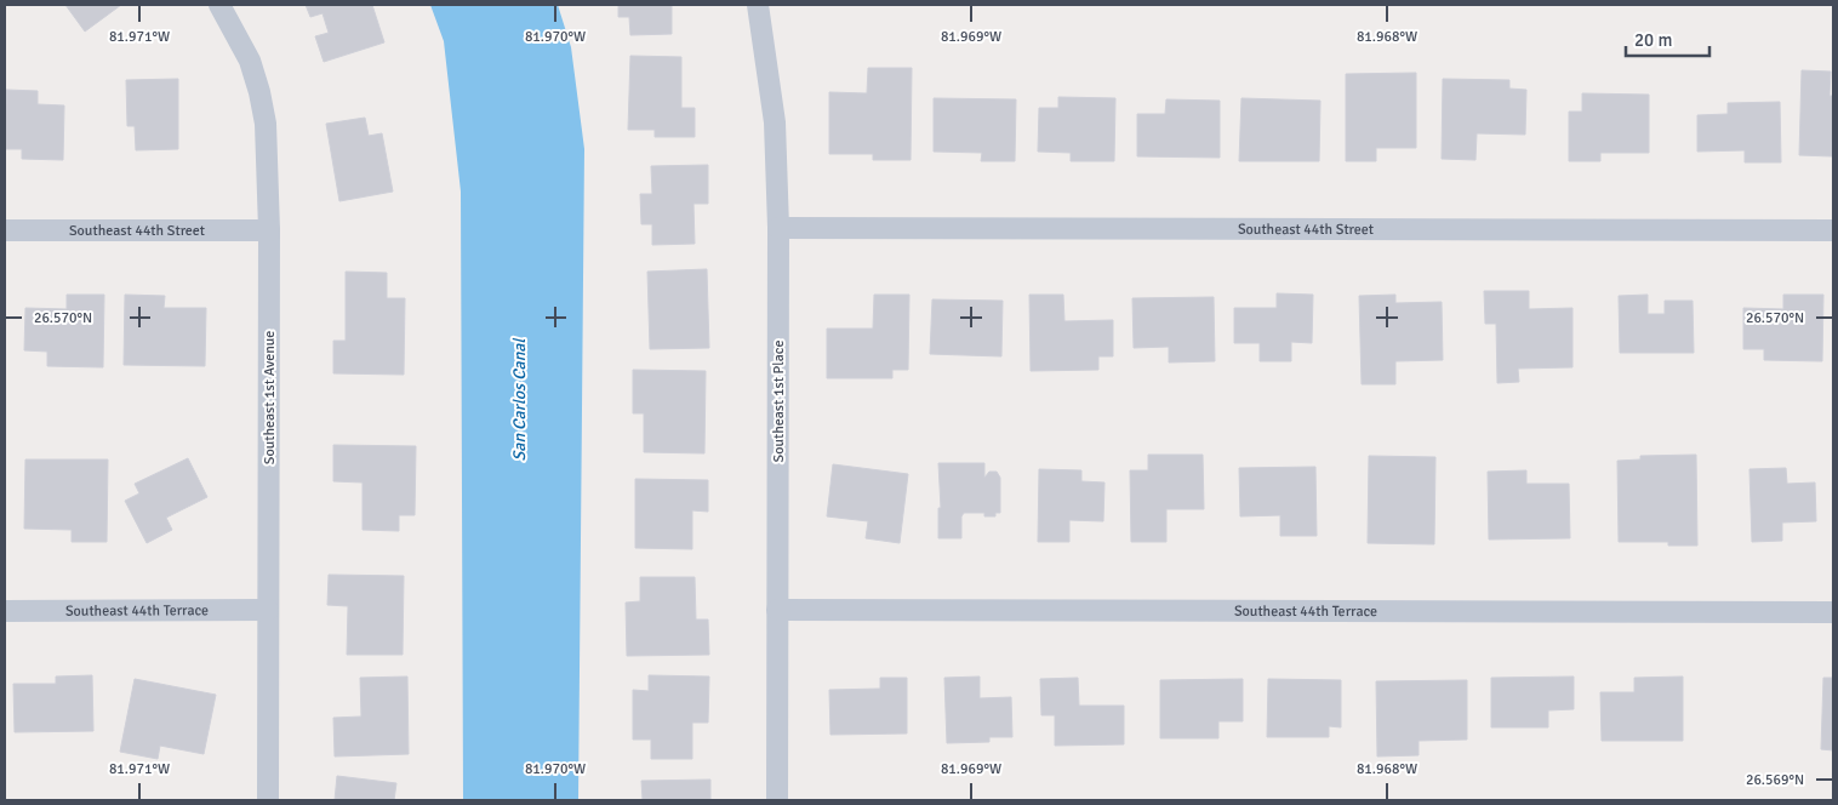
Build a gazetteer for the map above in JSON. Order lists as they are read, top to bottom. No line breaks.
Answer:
{"streets":{"street":["Southeast 44th Street","Southeast 1st Avenue","Southeast 1st Place","Southeast 44th Terrace"]},"crossings":[["Southeast 44th Street","Southeast 1st Avenue"],["Southeast 44th Street","Southeast 1st Place"],["Southeast 1st Avenue","Southeast 44th Terrace"],["Southeast 1st Place","Southeast 44th Terrace"]],"water":["San Carlos Canal"],"scale_bar":"20 m","coordinates":["81.971°W","81.970°W","81.969°W","81.968°W","26.570°N","26.569°N"]}
